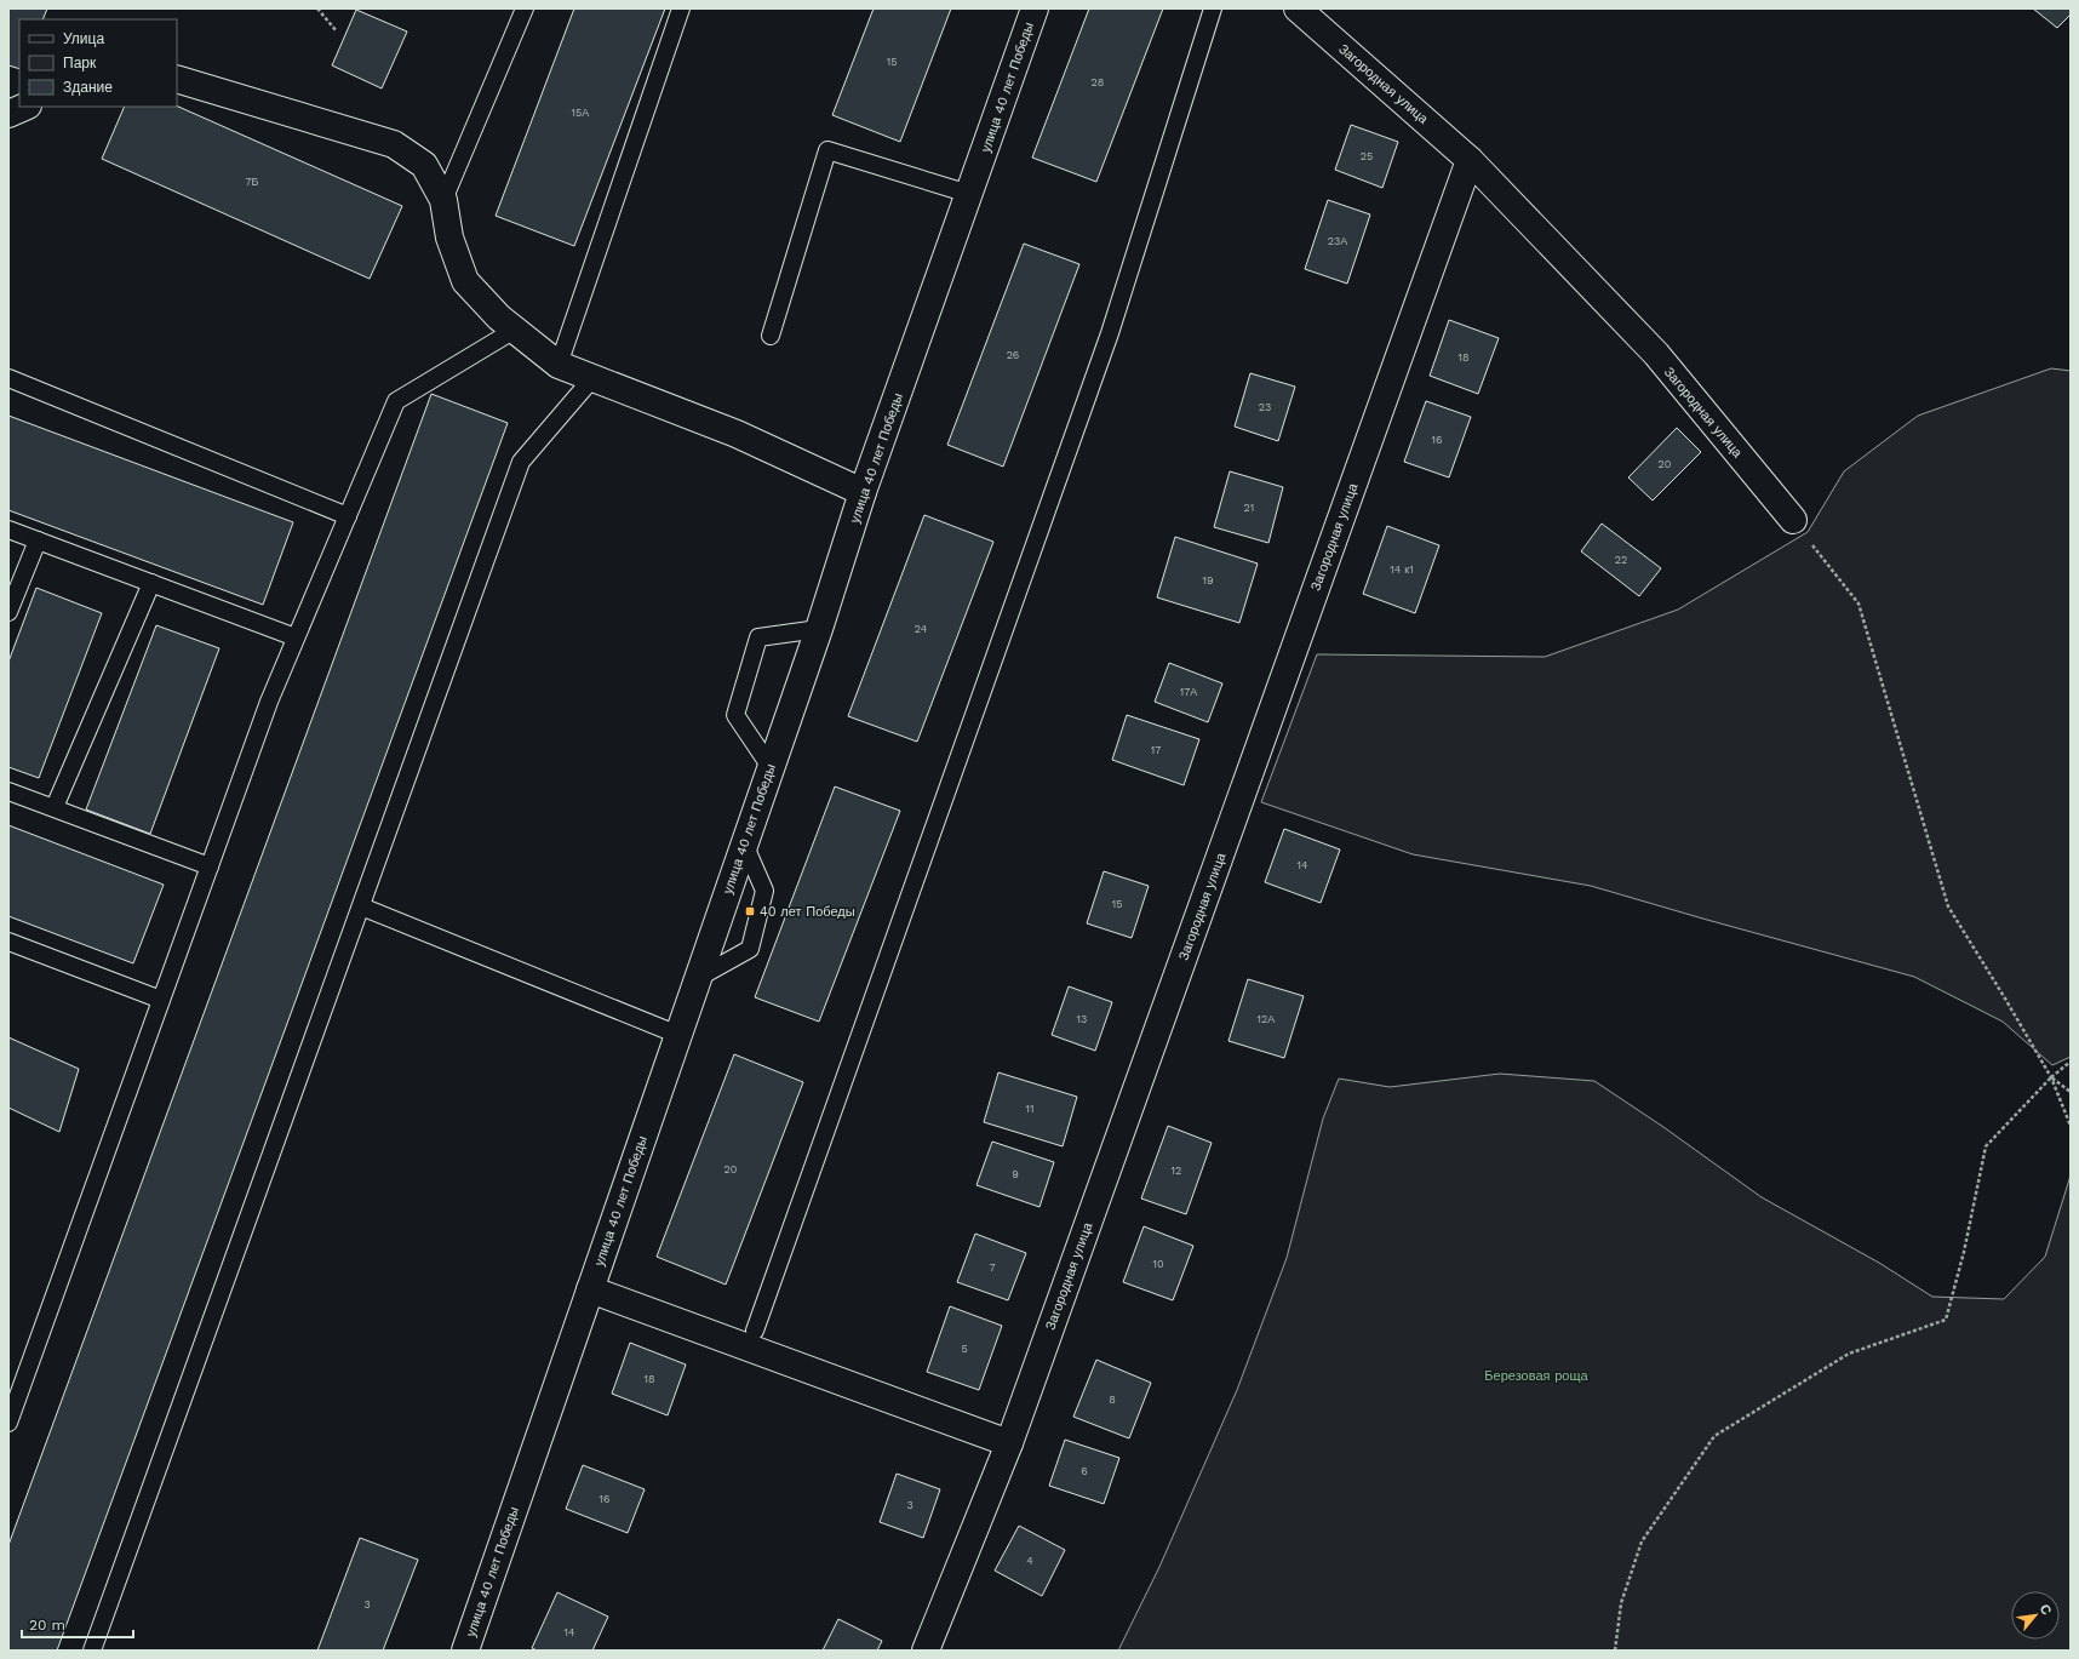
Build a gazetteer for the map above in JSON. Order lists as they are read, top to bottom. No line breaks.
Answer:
{"streets":{"street":["Загородная улица","улица 40 лет Победы"]},"parks":["Березовая роща"],"places":{"transit":["40 лет Победы"]},"house_numbers":["15","28","15А","25","7Б","23А","26","18","23","16","20","21","22","14 к1","19","24","17А","17","14","15","13","12А","11","20","12","9","10","7","5","18","8","6","16","3","4","3","14"],"legend":["Улица","Парк","Здание"],"scale_bar":"20 m","north":"top right"}
